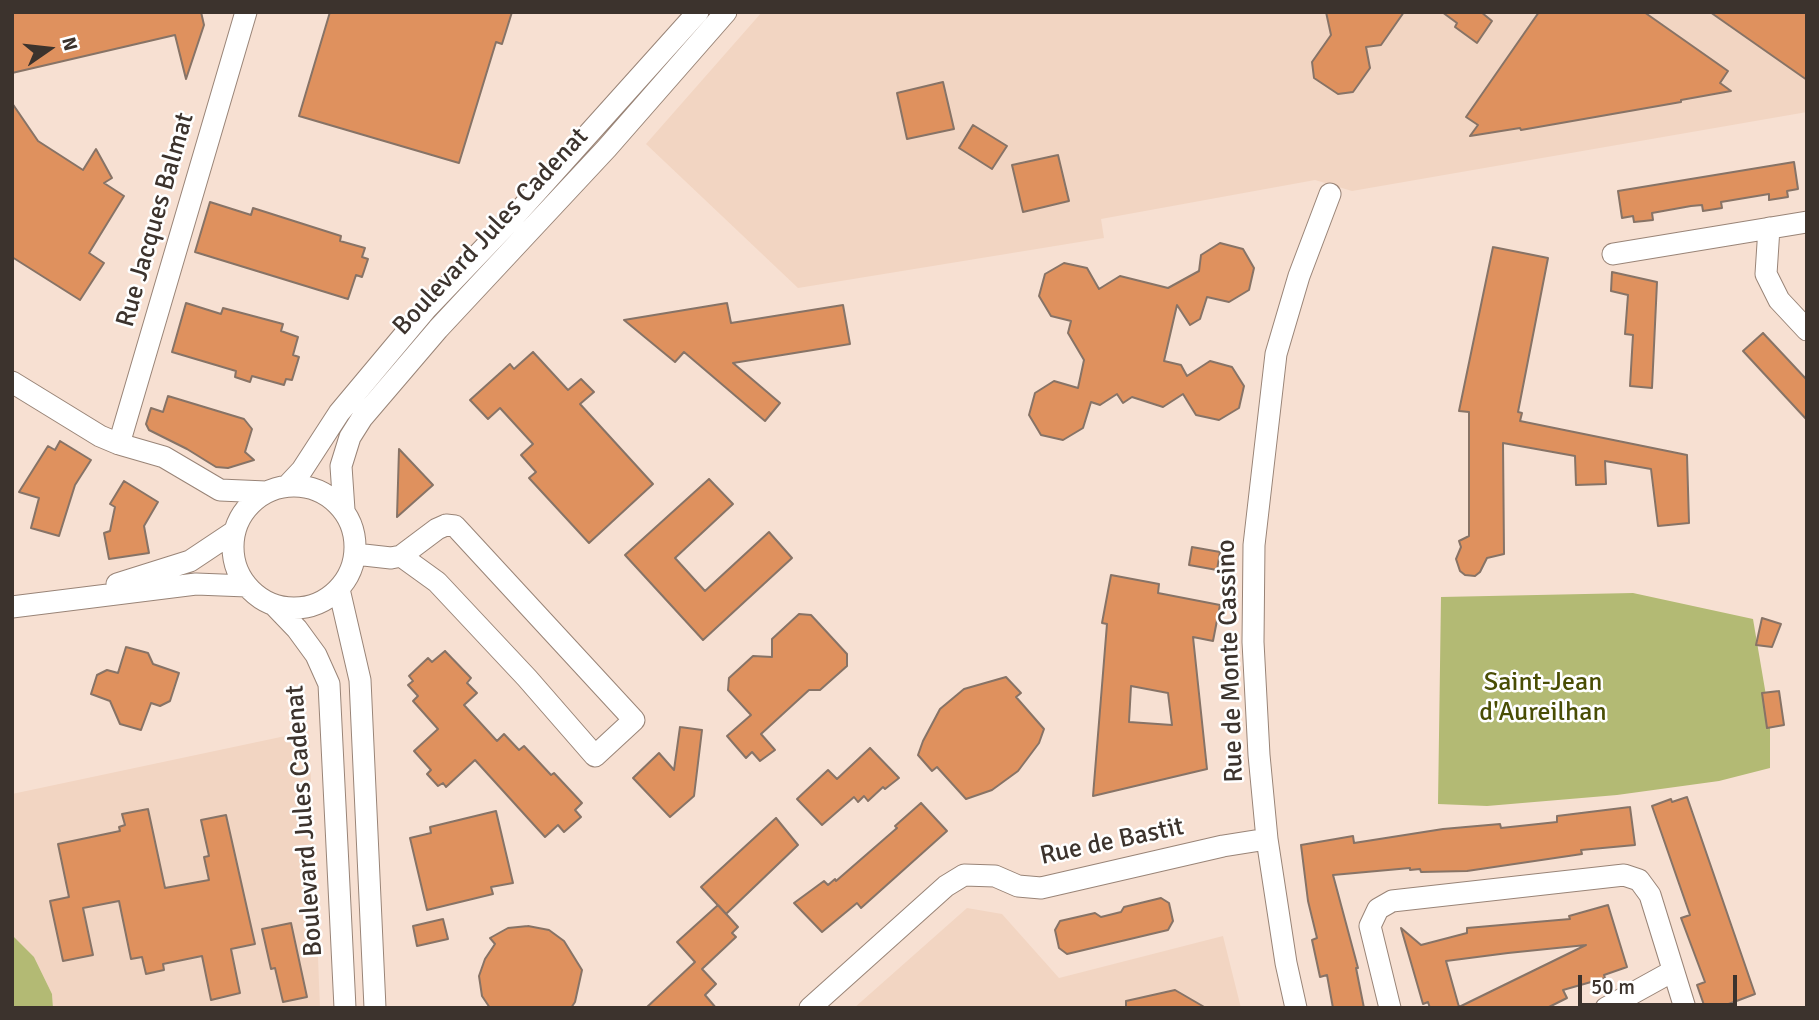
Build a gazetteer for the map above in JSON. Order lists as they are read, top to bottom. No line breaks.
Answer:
{"streets":{"street":["Rue Jacques Balmat","Boulevard Jules Cadenat","Rue de Monte Cassino","Rue de Bastit"]},"crossings":[["Rue de Monte Cassino","Rue de Bastit"]],"parks":["Saint-Jean d'Aureilhan"],"scale_bar":"50 m","north":"right"}
